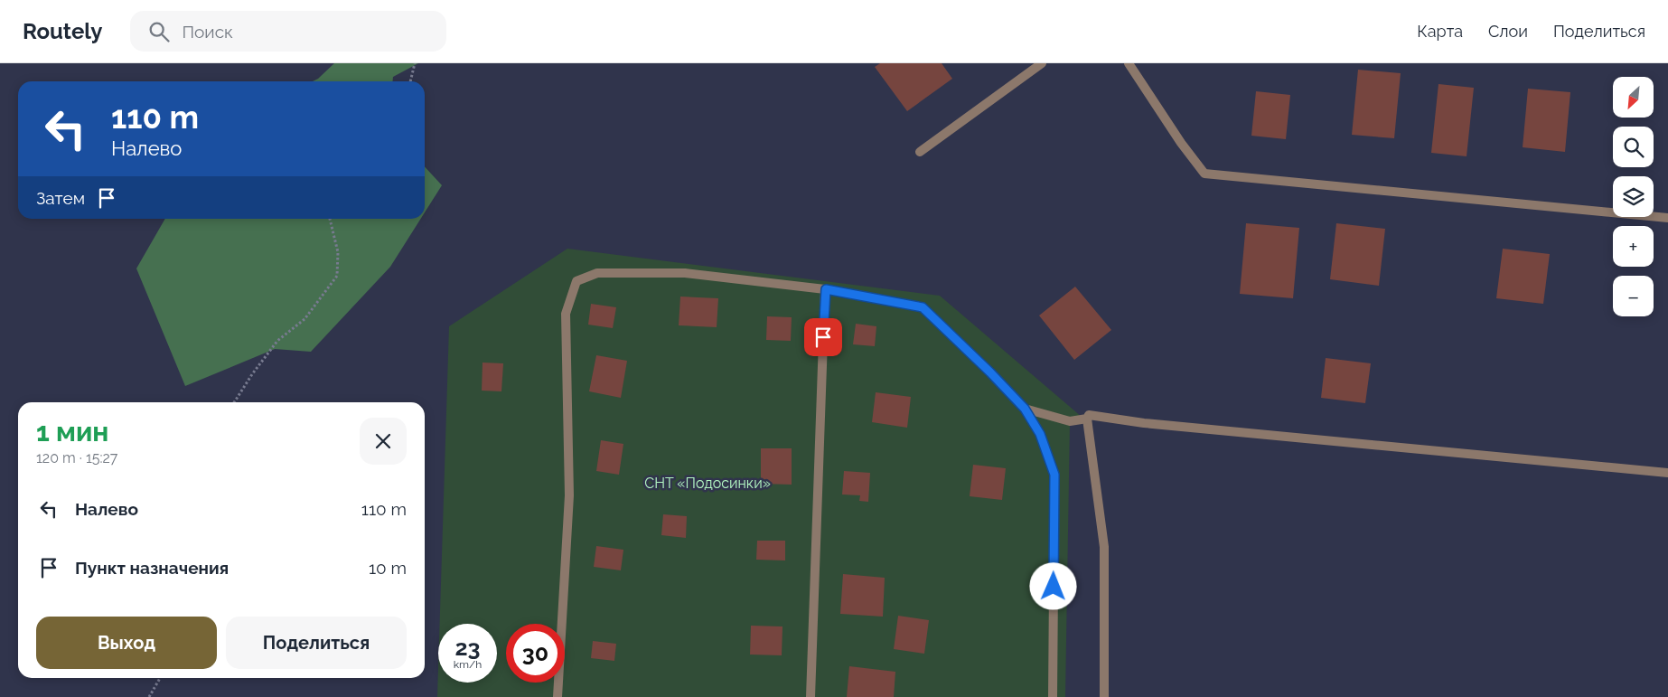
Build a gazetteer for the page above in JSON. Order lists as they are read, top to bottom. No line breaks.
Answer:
{"parks":["СНТ «Подосинки»"],"north":"bottom left","page":{"header":"Routely","search":"Поиск","nav":["Карта","Слои","Поделиться"],"map_buttons":["+","−"],"turn":["110 m","Налево"],"then":"Затем","heading":["1 мин","120 m · 15:27"],"list":[{"name":"Налево","value":"110 m"},{"name":"Пункт назначения","value":"10 m"}],"buttons":["Выход","Поделиться"],"speed":"23 km/h","limit":"30"}}
